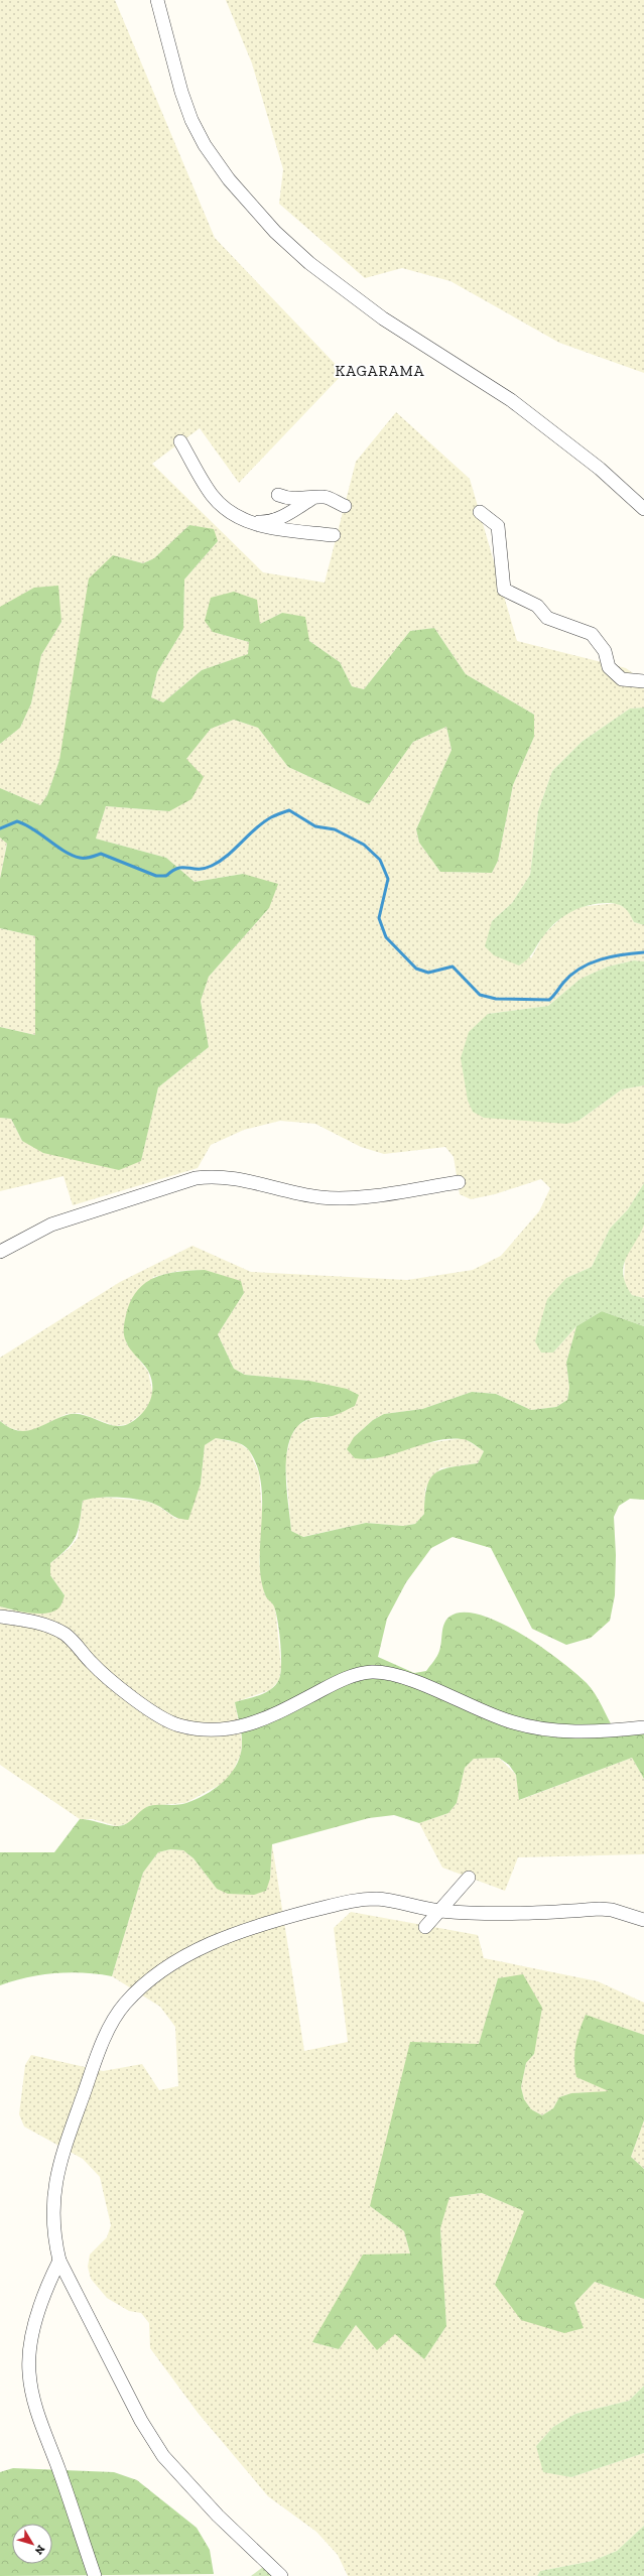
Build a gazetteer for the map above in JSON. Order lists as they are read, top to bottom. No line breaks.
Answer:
{"districts":["KAGARAMA"],"north":"bottom right"}
